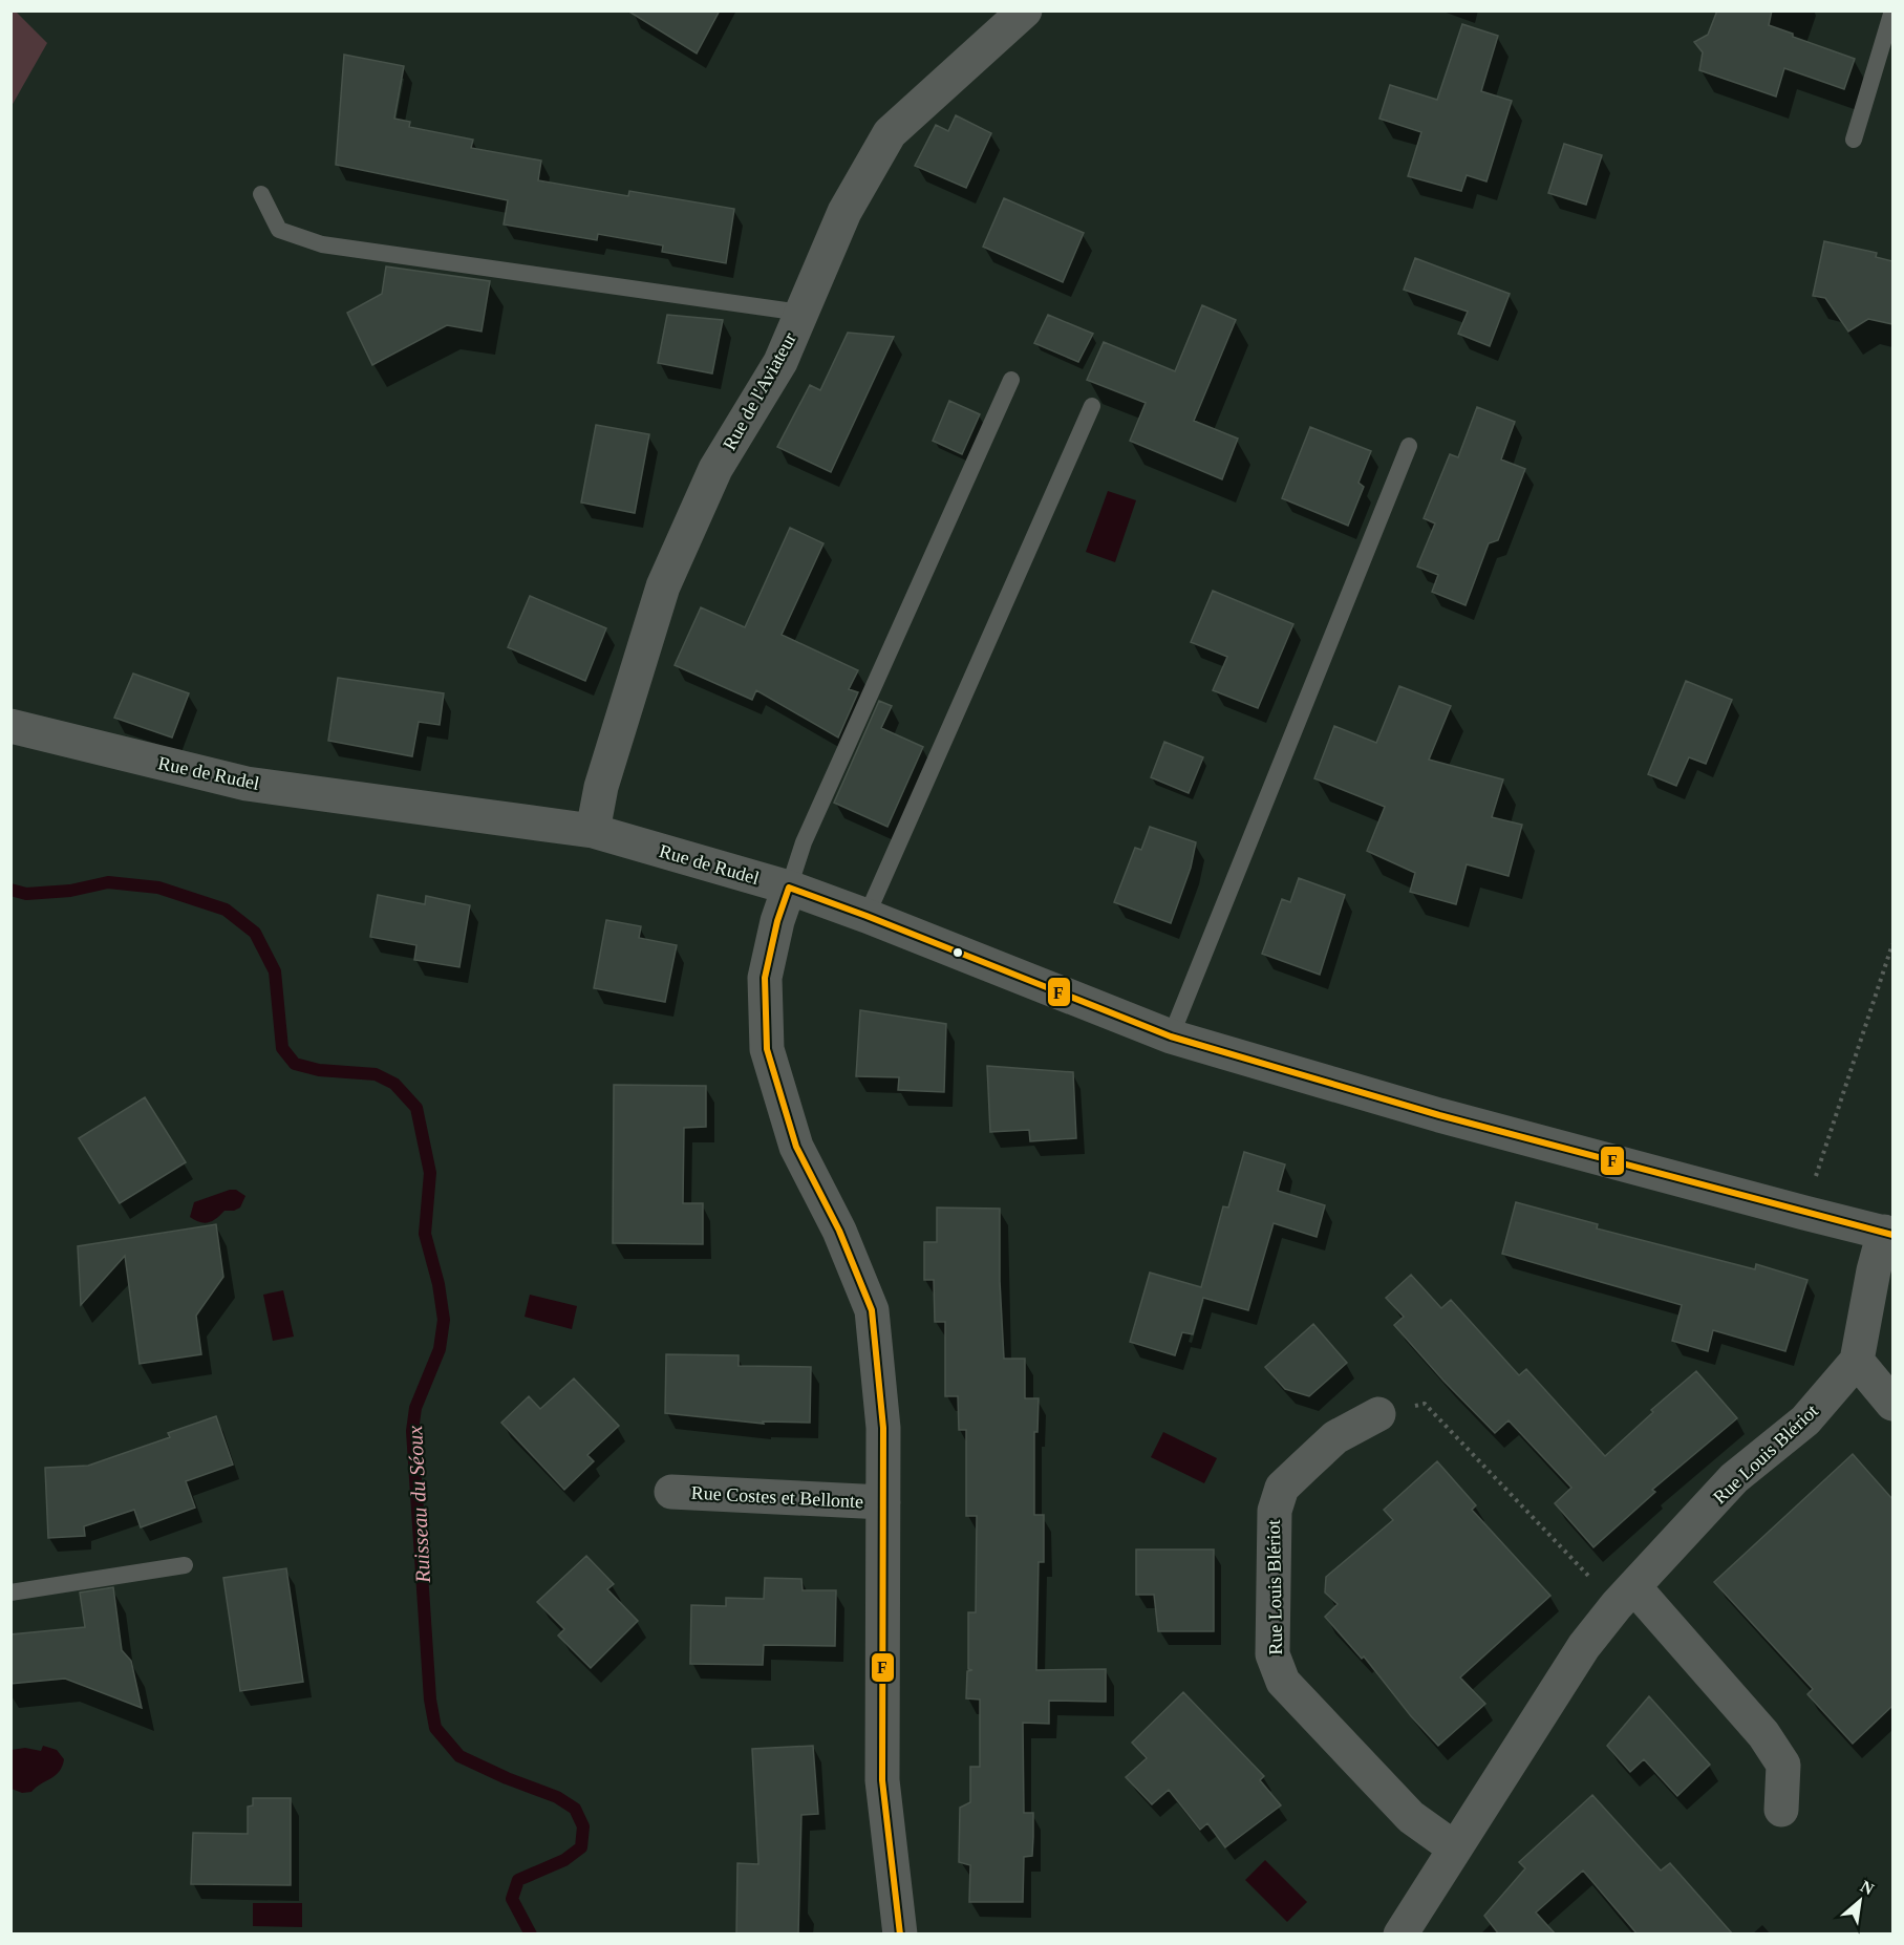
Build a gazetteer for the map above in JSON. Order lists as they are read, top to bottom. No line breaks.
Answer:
{"streets":{"street":["Rue de l'Aviateur","Rue de Rudel","Rue Louis Blériot","Rue Costes et Bellonte"]},"crossings":[["Rue de l'Aviateur","Rue de Rudel"],["Rue de Rudel","Rue Costes et Bellonte"]],"water":["Ruisseau du Séoux"],"lines":["transit line F"],"north":"top right"}
